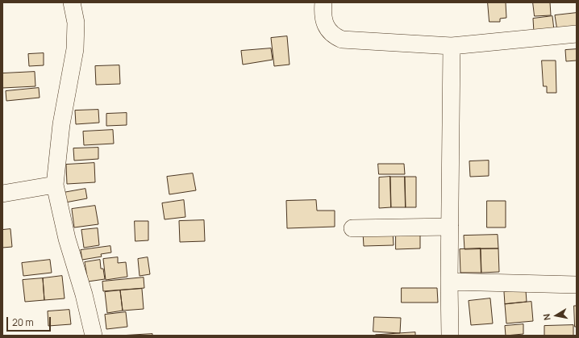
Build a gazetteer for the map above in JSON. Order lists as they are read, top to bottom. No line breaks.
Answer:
{"scale_bar":"20 m","north":"left"}
